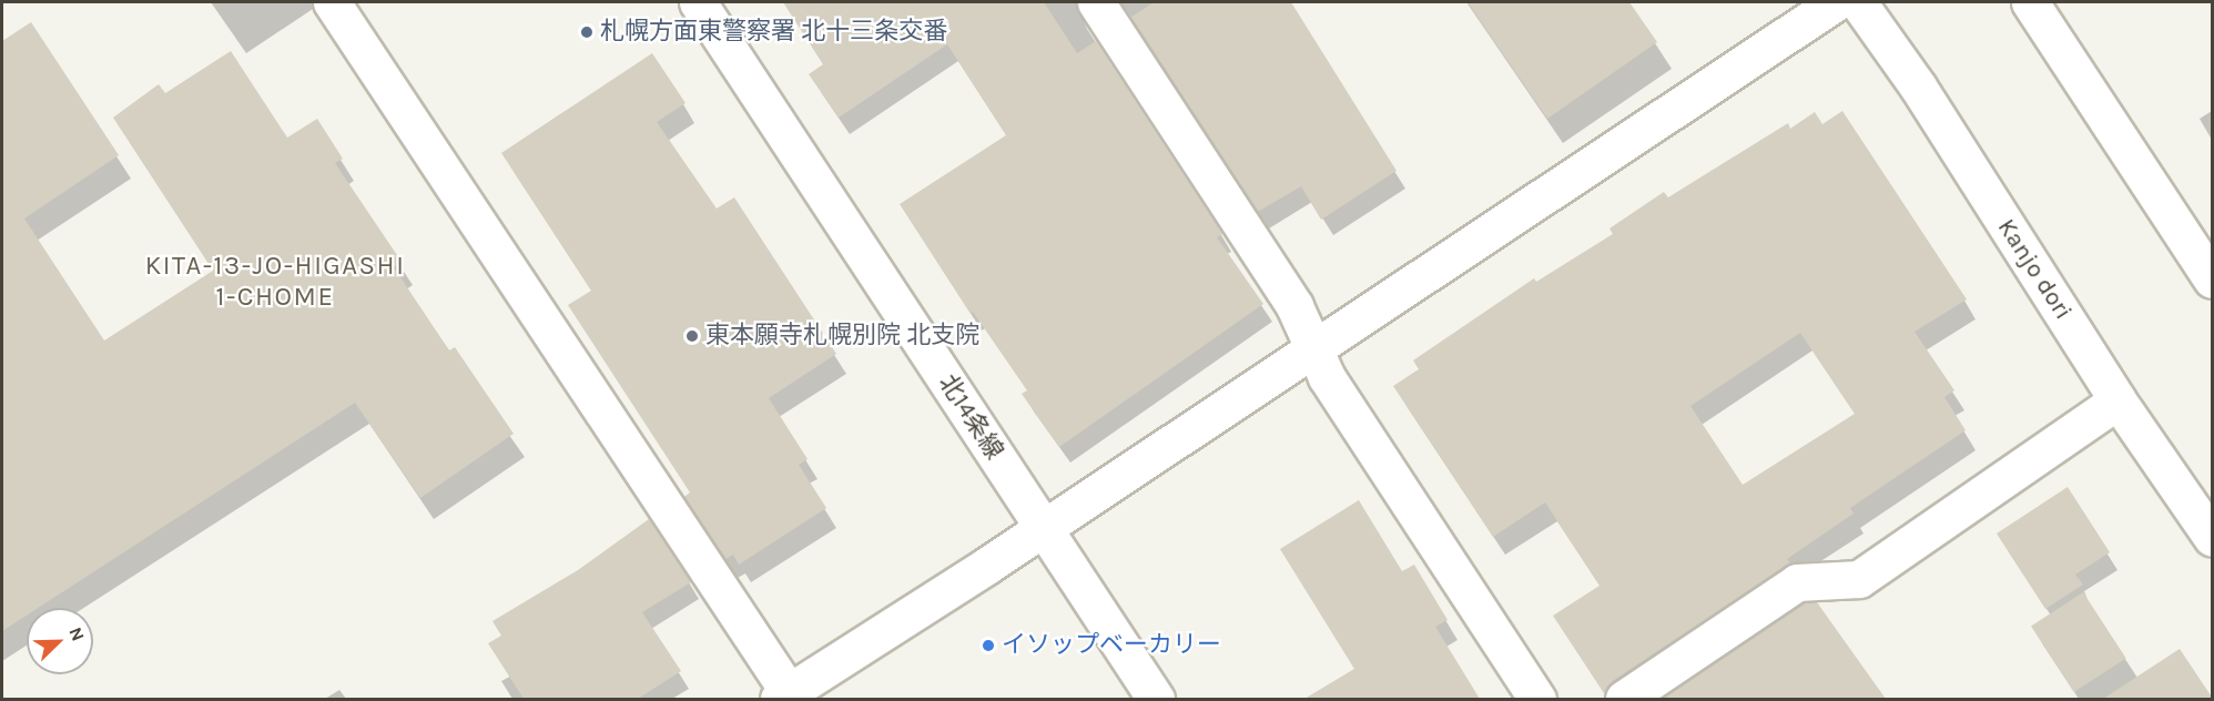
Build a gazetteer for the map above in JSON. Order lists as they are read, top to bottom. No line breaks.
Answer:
{"streets":{"street":["Kanjo dori","北14条線"]},"districts":["KITA-13-JO-HIGASHI 1-CHOME"],"places":["札幌方面東警察署 北十三条交番","東本願寺札幌別院 北支院","イソップベーカリー"],"north":"top right"}
